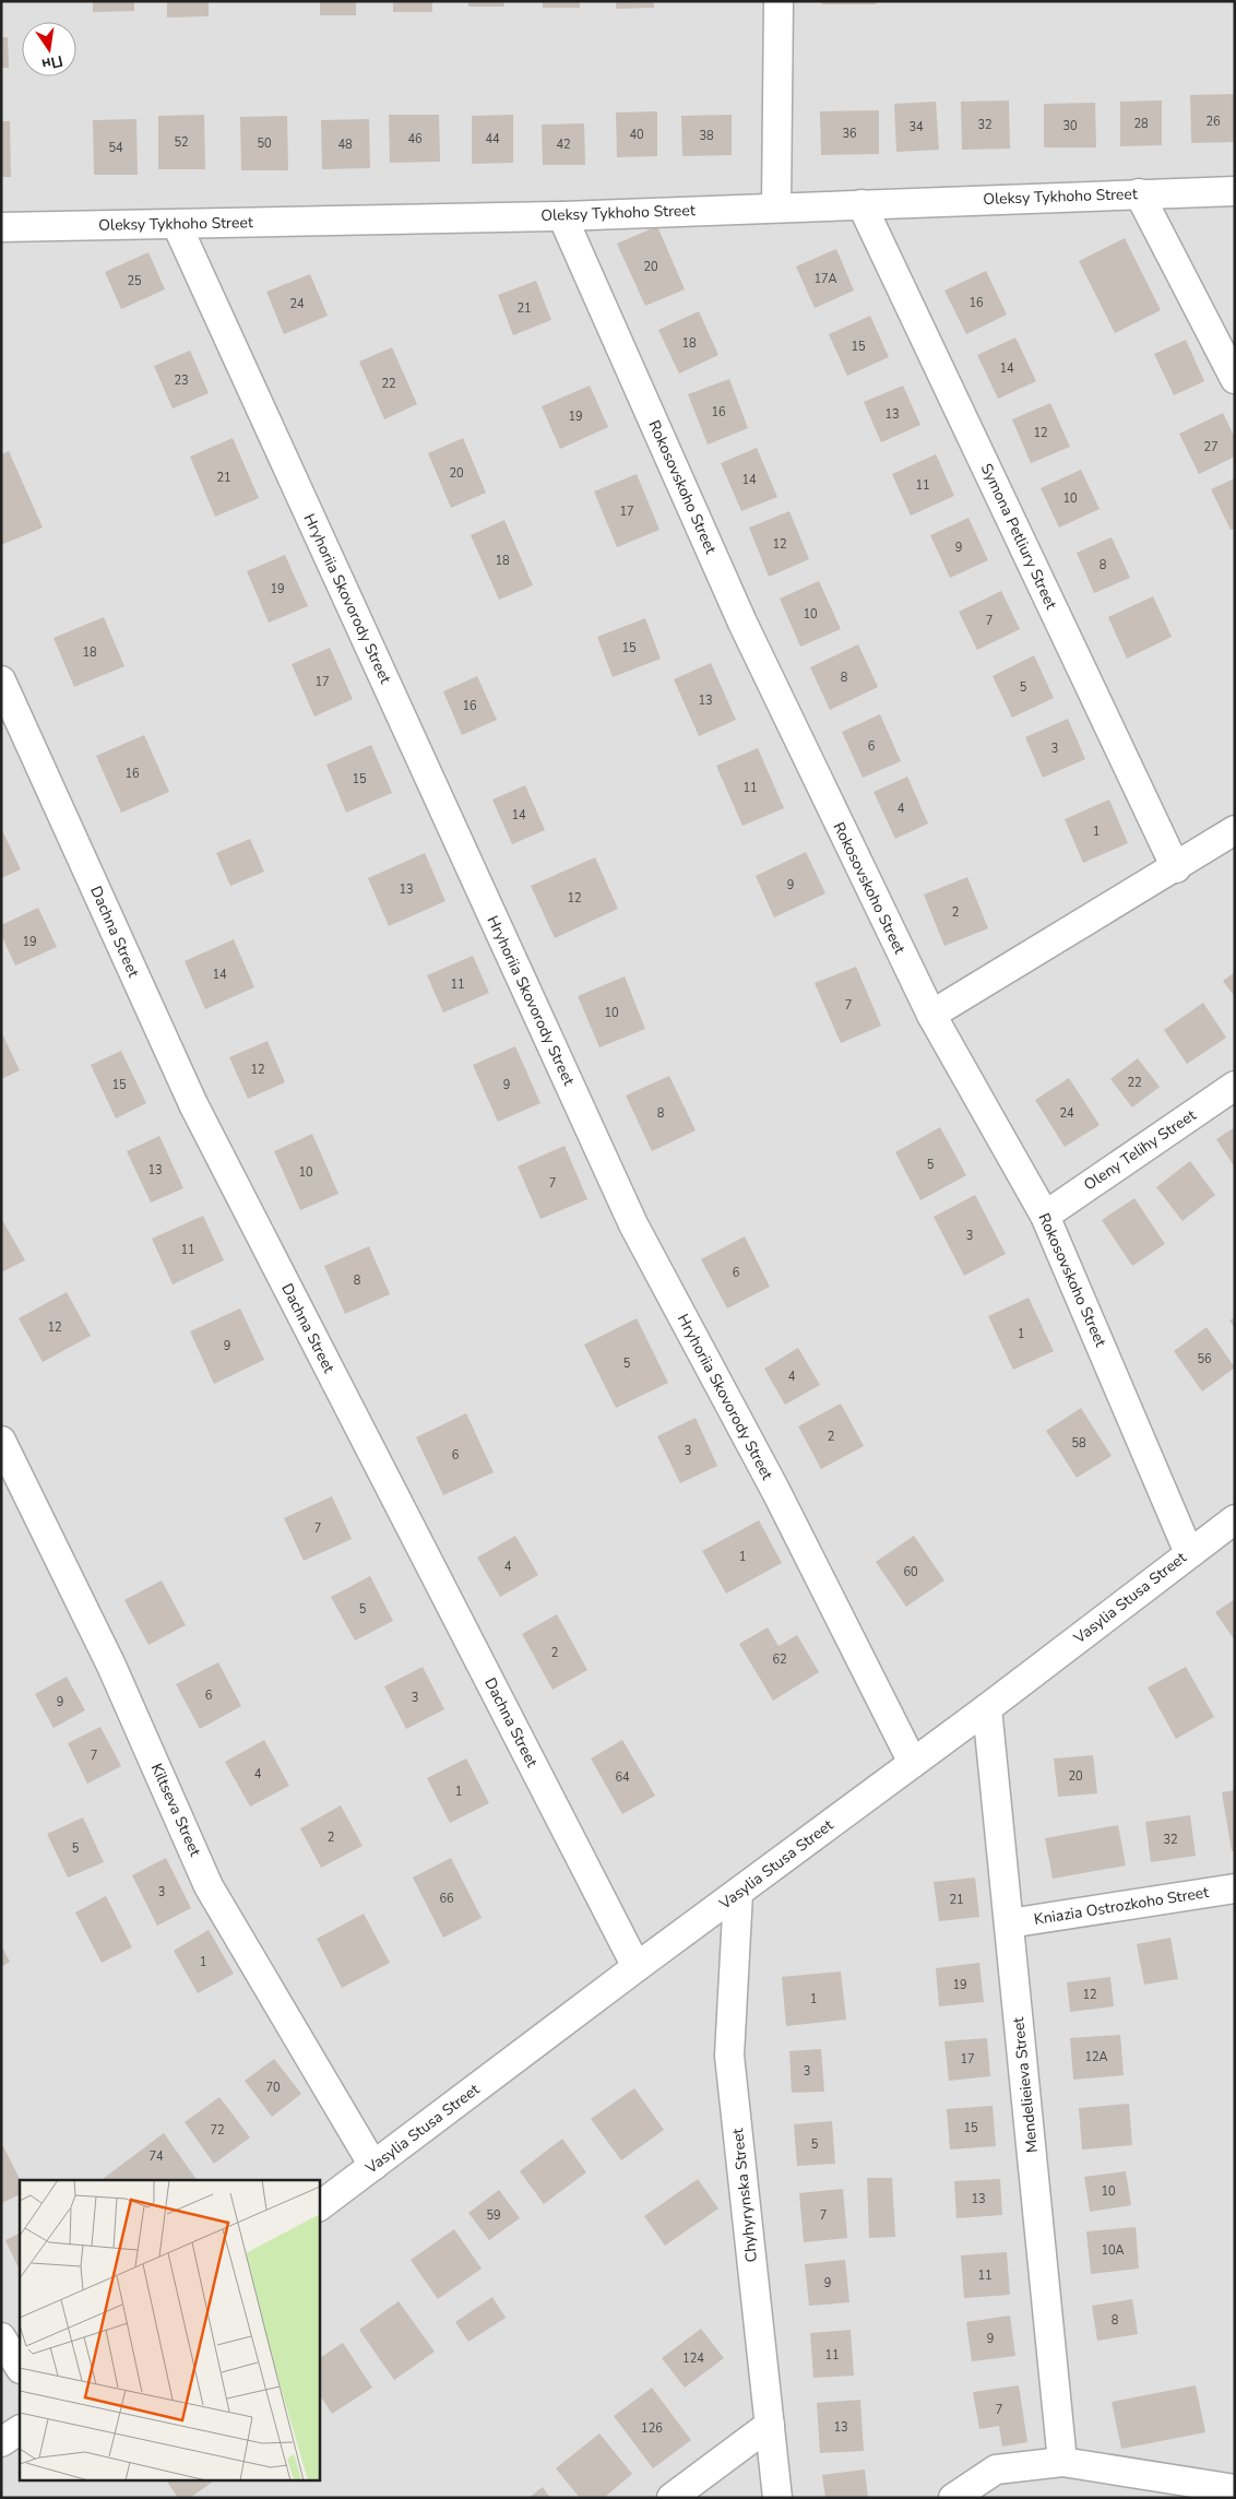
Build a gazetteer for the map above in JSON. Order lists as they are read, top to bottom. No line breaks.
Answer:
{"streets":{"street":["Oleksy Tykhoho Street","Rokosovskoho Street","Symona Petliury Street","Hryhoriia Skovorody Street","Dachna Street","Oleny Telihy Street","Vasylia Stusa Street","Kiltseva Street","Kniazia Ostrozkoho Street","Mendelieieva Street","Chyhyrynska Street"]},"crossings":[["Oleksy Tykhoho Street","Rokosovskoho Street"],["Oleksy Tykhoho Street","Symona Petliury Street"],["Oleksy Tykhoho Street","Hryhoriia Skovorody Street"],["Rokosovskoho Street","Oleny Telihy Street"],["Rokosovskoho Street","Vasylia Stusa Street"],["Hryhoriia Skovorody Street","Vasylia Stusa Street"],["Dachna Street","Vasylia Stusa Street"],["Vasylia Stusa Street","Kiltseva Street"],["Vasylia Stusa Street","Mendelieieva Street"],["Vasylia Stusa Street","Chyhyrynska Street"],["Kniazia Ostrozkoho Street","Mendelieieva Street"]],"house_numbers":["26","28","32","30","34","36","40","38","46","44","52","50","48","42","54","20","17А","25","16","24","21","18","15","14","23","22","16","13","19","12","27","20","21","14","11","10","17","12","9","18","8","19","10","7","15","18","8","17","5","13","16","6","3","16","15","11","4","14","1","9","13","12","2","19","14","11","7","10","12","22","15","9","8","24","5","13","10","7","3","11","6","8","12","1","9","56","5","4","2","58","3","6","7","1","4","60","5","2","62","6","3","9","7","4","20","64","1","2","32","5","3","66","21","1","19","12","1","12А","17","3","70","15","72","5","74","10","13","59","7","10А","11","9","8","9","11","124","7","13","126"],"north":"bottom"}
